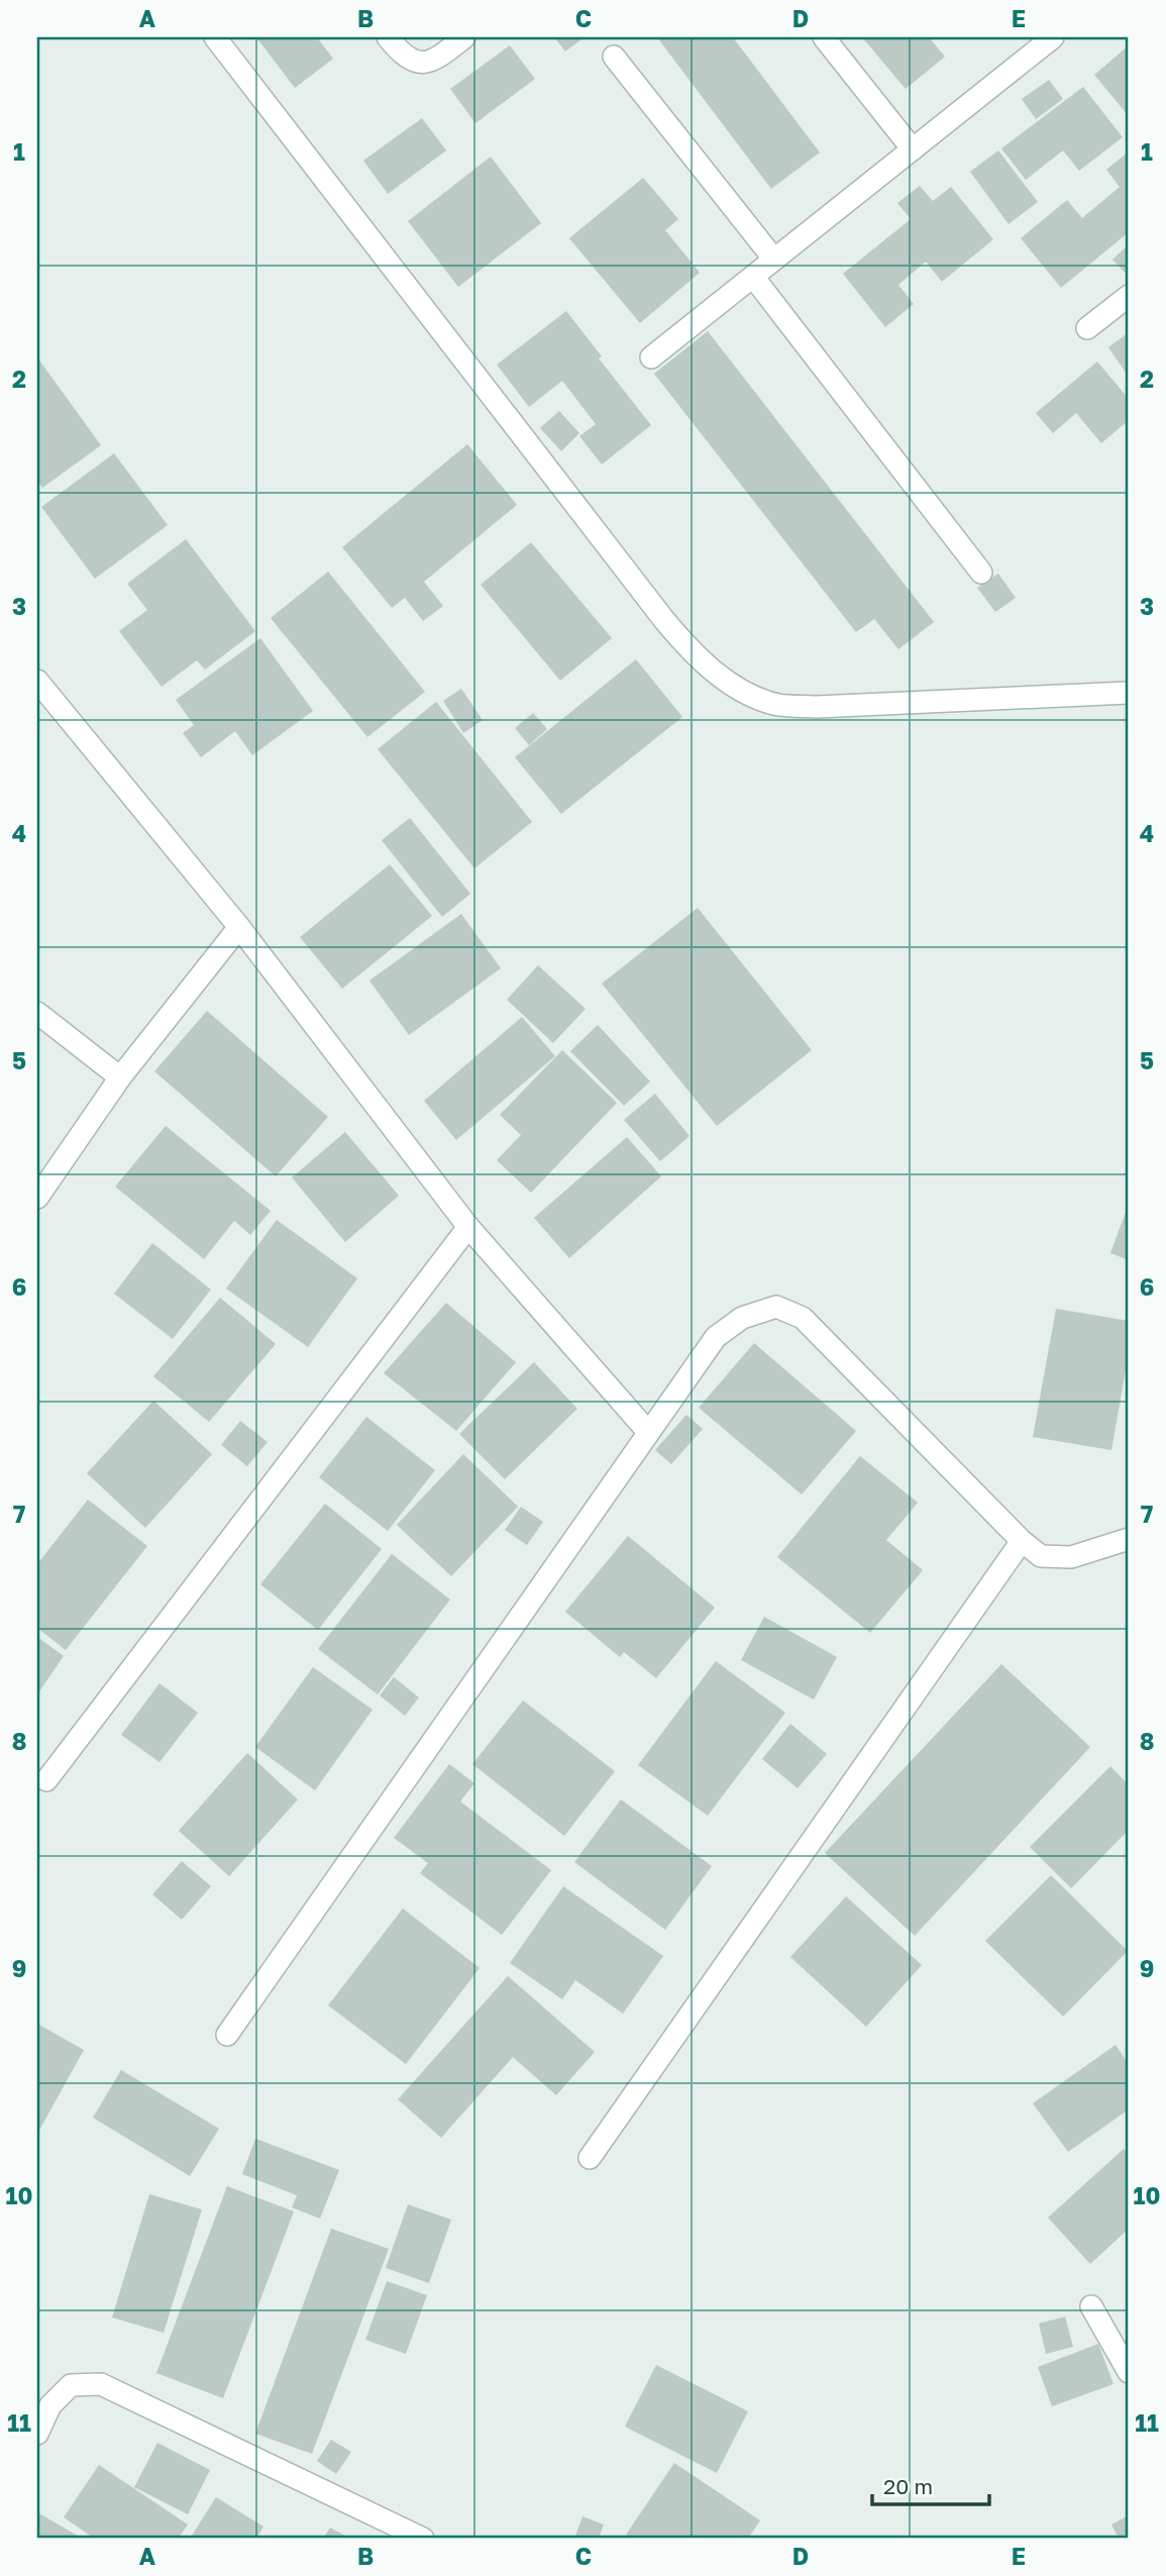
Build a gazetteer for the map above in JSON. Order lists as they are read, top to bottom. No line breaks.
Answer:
{"scale_bar":"20 m","grid":{"columns":["A","B","C","D","E"],"rows":["1","2","3","4","5","6","7","8","9","10","11"]}}
